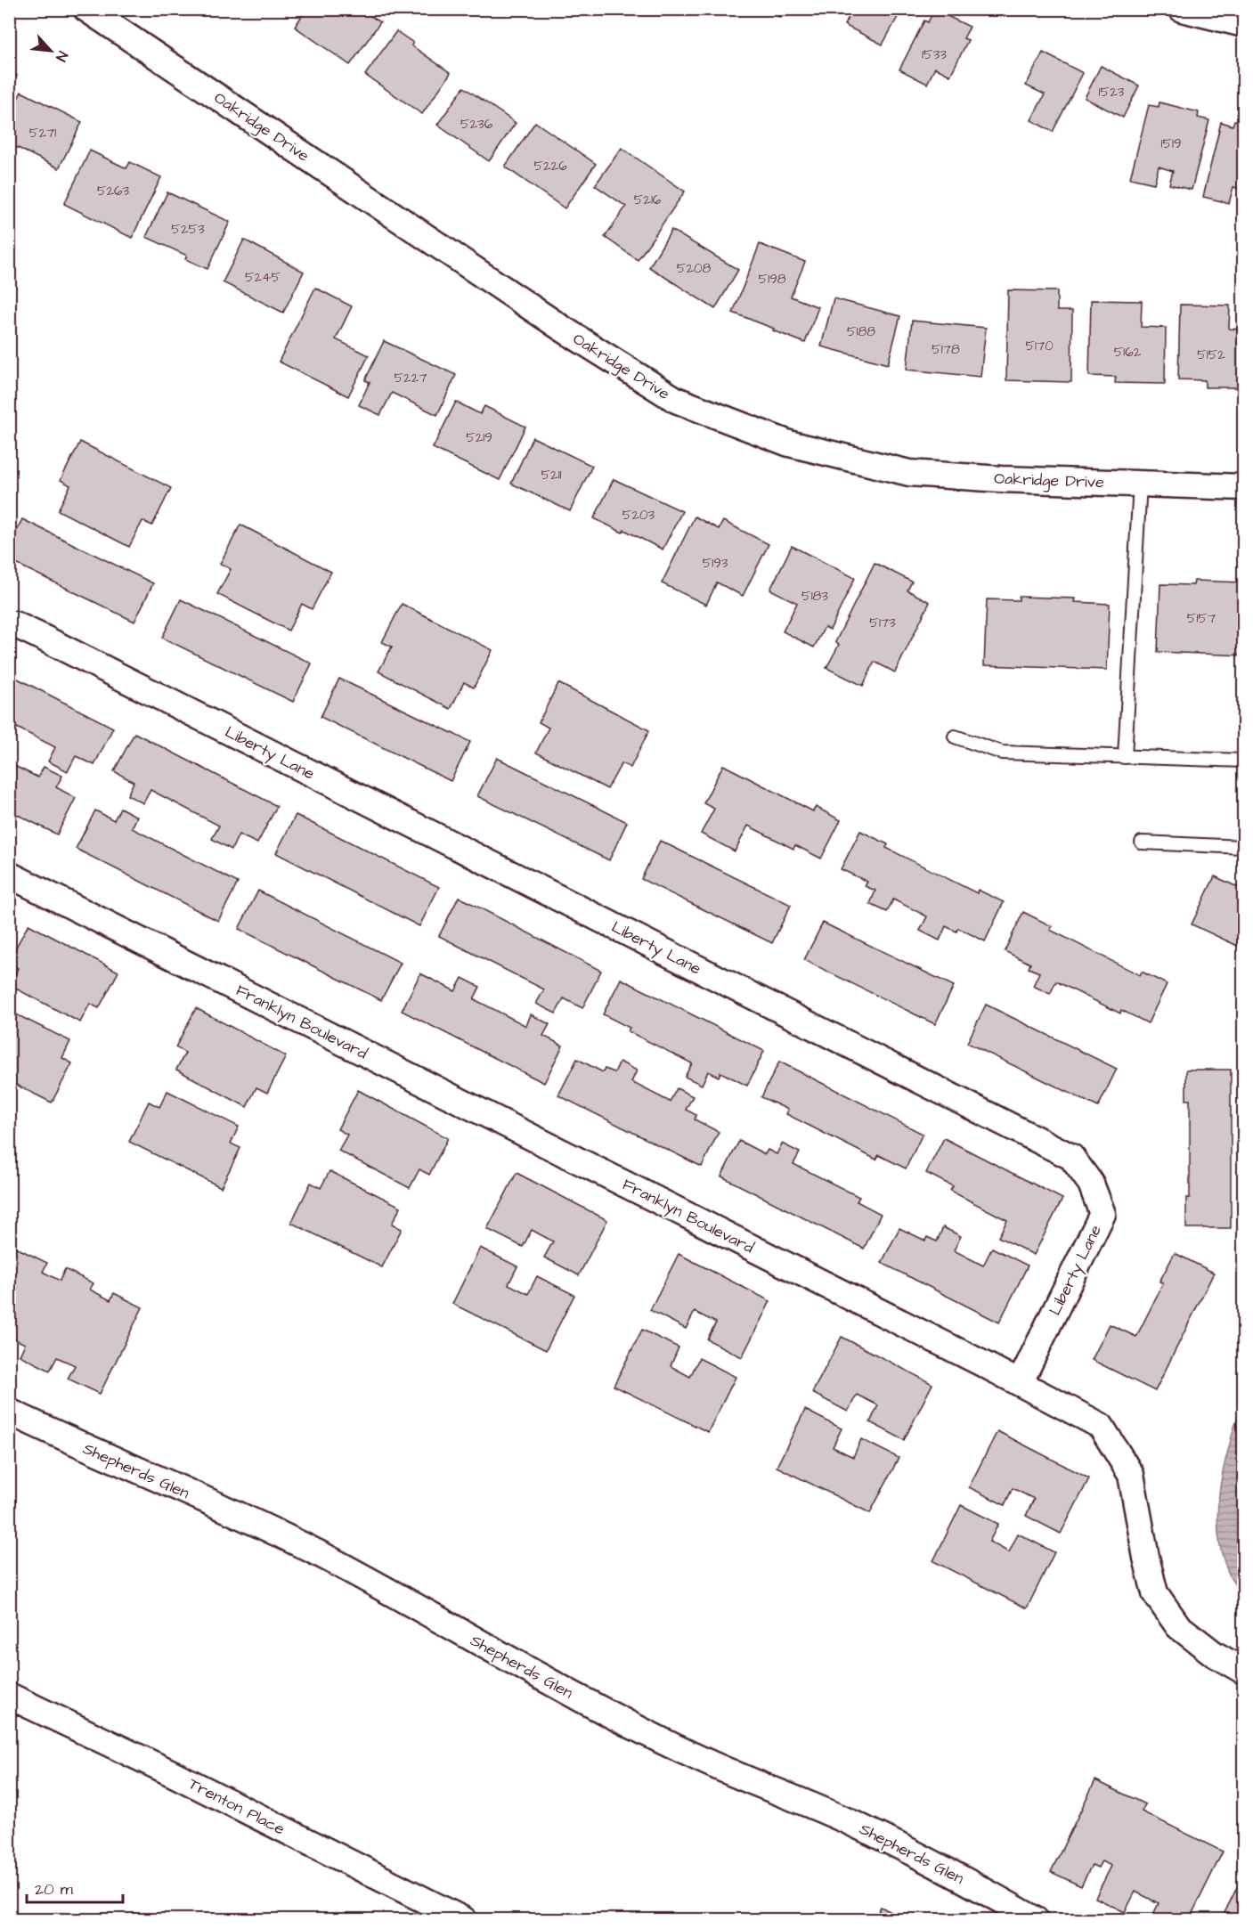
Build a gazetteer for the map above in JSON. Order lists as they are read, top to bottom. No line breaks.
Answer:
{"streets":{"street":["Oakridge Drive","Liberty Lane","Franklyn Boulevard","Shepherds Glen","Trenton Place"]},"crossings":[["Liberty Lane","Franklyn Boulevard"]],"house_numbers":["1533","1523","5236","5271","1519","5226","5263","5216","5253","5208","5245","5198","5188","5170","5178","5162","5152","5227","5219","5211","5203","5193","5183","5157","5173"],"scale_bar":"20 m","north":"bottom right"}
